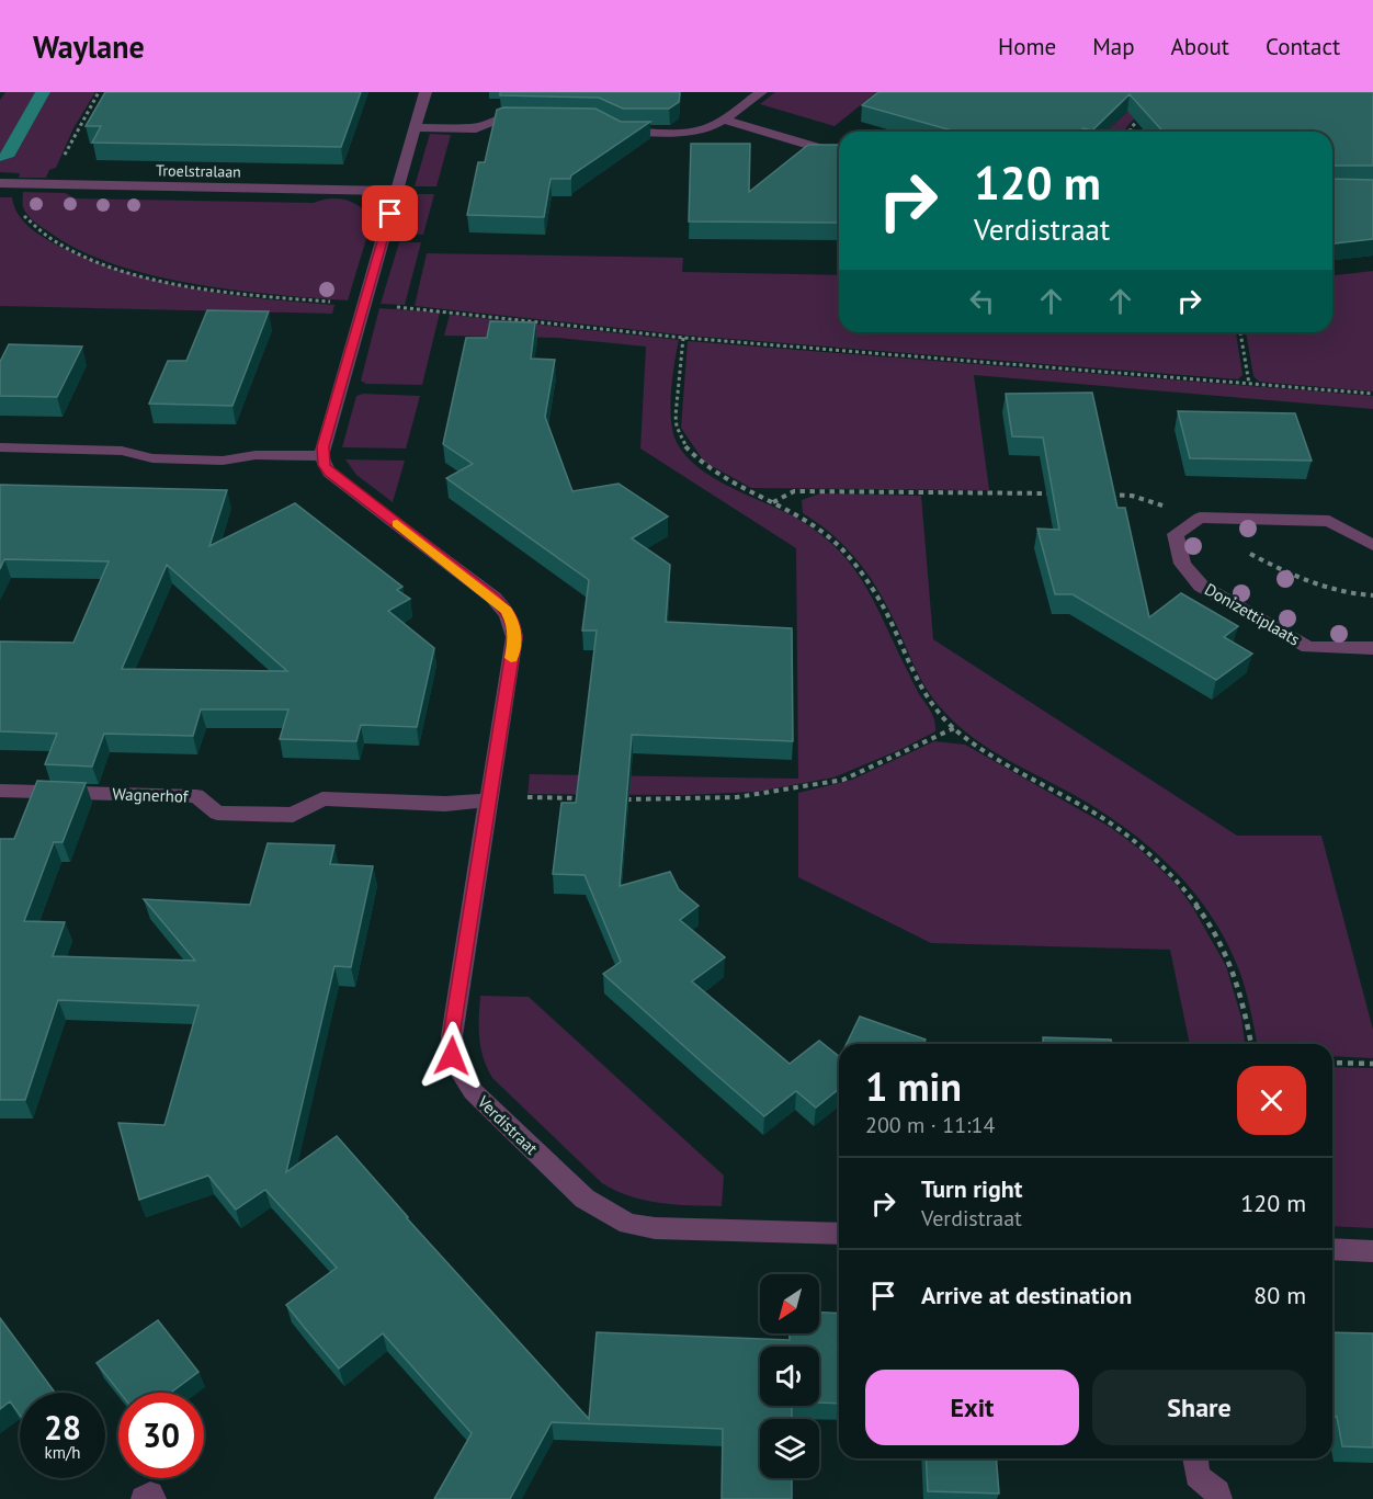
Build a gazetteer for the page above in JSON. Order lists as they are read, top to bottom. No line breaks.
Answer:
{"streets":{"street":["Troelstralaan","Donizettiplaats","Wagnerhof","Verdistraat"]},"crossings":[["Wagnerhof","Verdistraat"]],"north":"bottom left","page":{"header":"Waylane","nav":["Home","Map","About","Contact"],"turn":["120 m","Verdistraat"],"heading":["1 min","200 m · 11:14"],"list":[{"name":"Turn right","note":"Verdistraat","value":"120 m"},{"name":"Arrive at destination","value":"80 m"}],"buttons":["Exit","Share"],"speed":"28 km/h","limit":"30"}}
